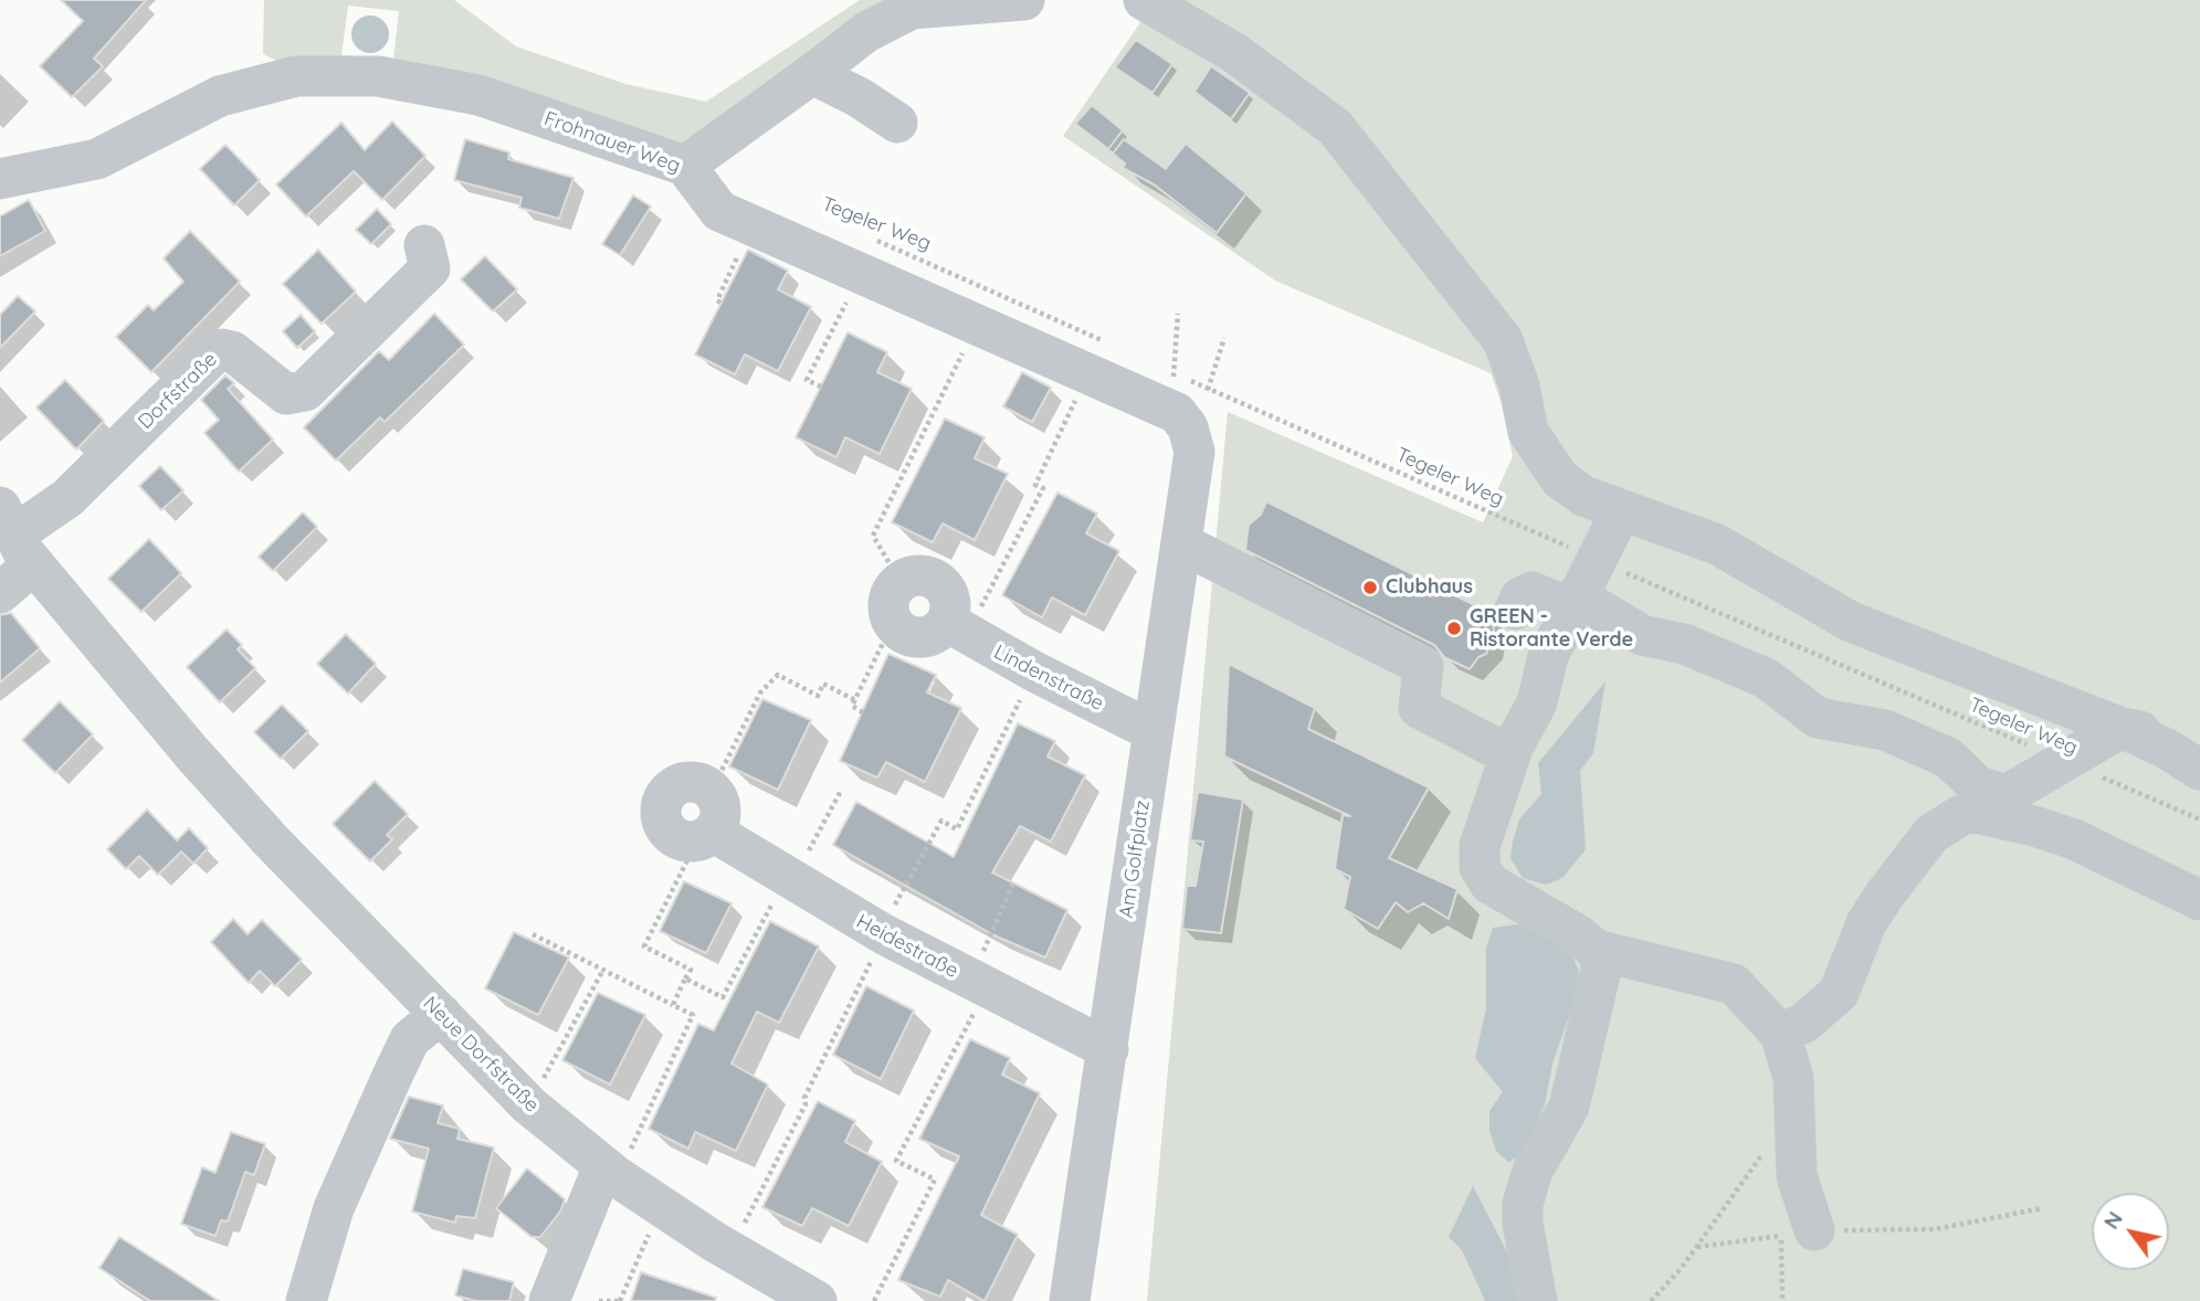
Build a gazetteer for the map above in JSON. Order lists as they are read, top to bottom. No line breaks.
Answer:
{"streets":{"street":["Frohnauer Weg","Dorfstraße","Lindenstraße","Am Golfplatz","Heidestraße","Neue Dorfstraße"],"path":["Tegeler Weg"]},"crossings":[["Frohnauer Weg","Tegeler Weg"],["Frohnauer Weg","Am Golfplatz"],["Tegeler Weg","Am Golfplatz"],["Dorfstraße","Neue Dorfstraße"],["Lindenstraße","Am Golfplatz"],["Am Golfplatz","Heidestraße"]],"places":["Clubhaus","GREEN - Ristorante Verde"],"north":"top left"}
